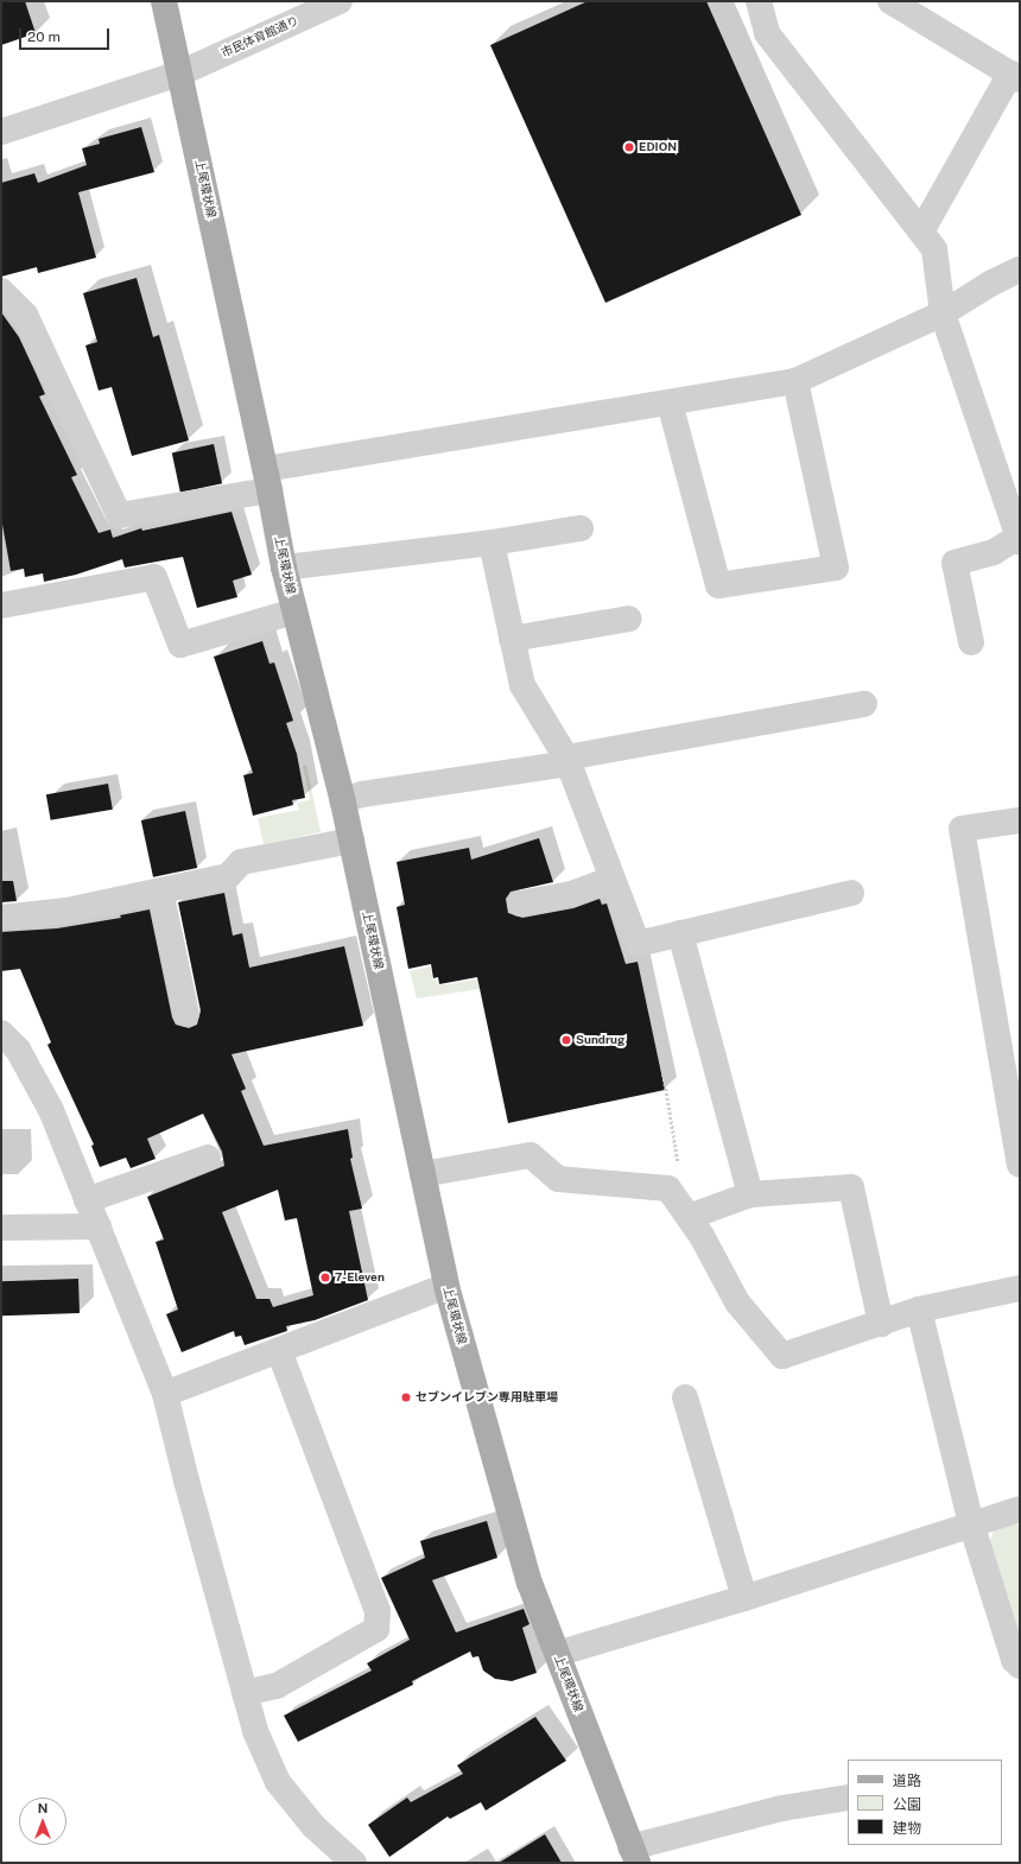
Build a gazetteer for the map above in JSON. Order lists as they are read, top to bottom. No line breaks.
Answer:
{"streets":{"main road":["上尾環状線"],"street":["市民体育館通り"]},"crossings":[["市民体育館通り","上尾環状線"]],"places":["EDION","Sundrug","7-Eleven","セブンイレブン専用駐車場"],"legend":["道路","公園","建物"],"scale_bar":"20 m","north":"top"}
